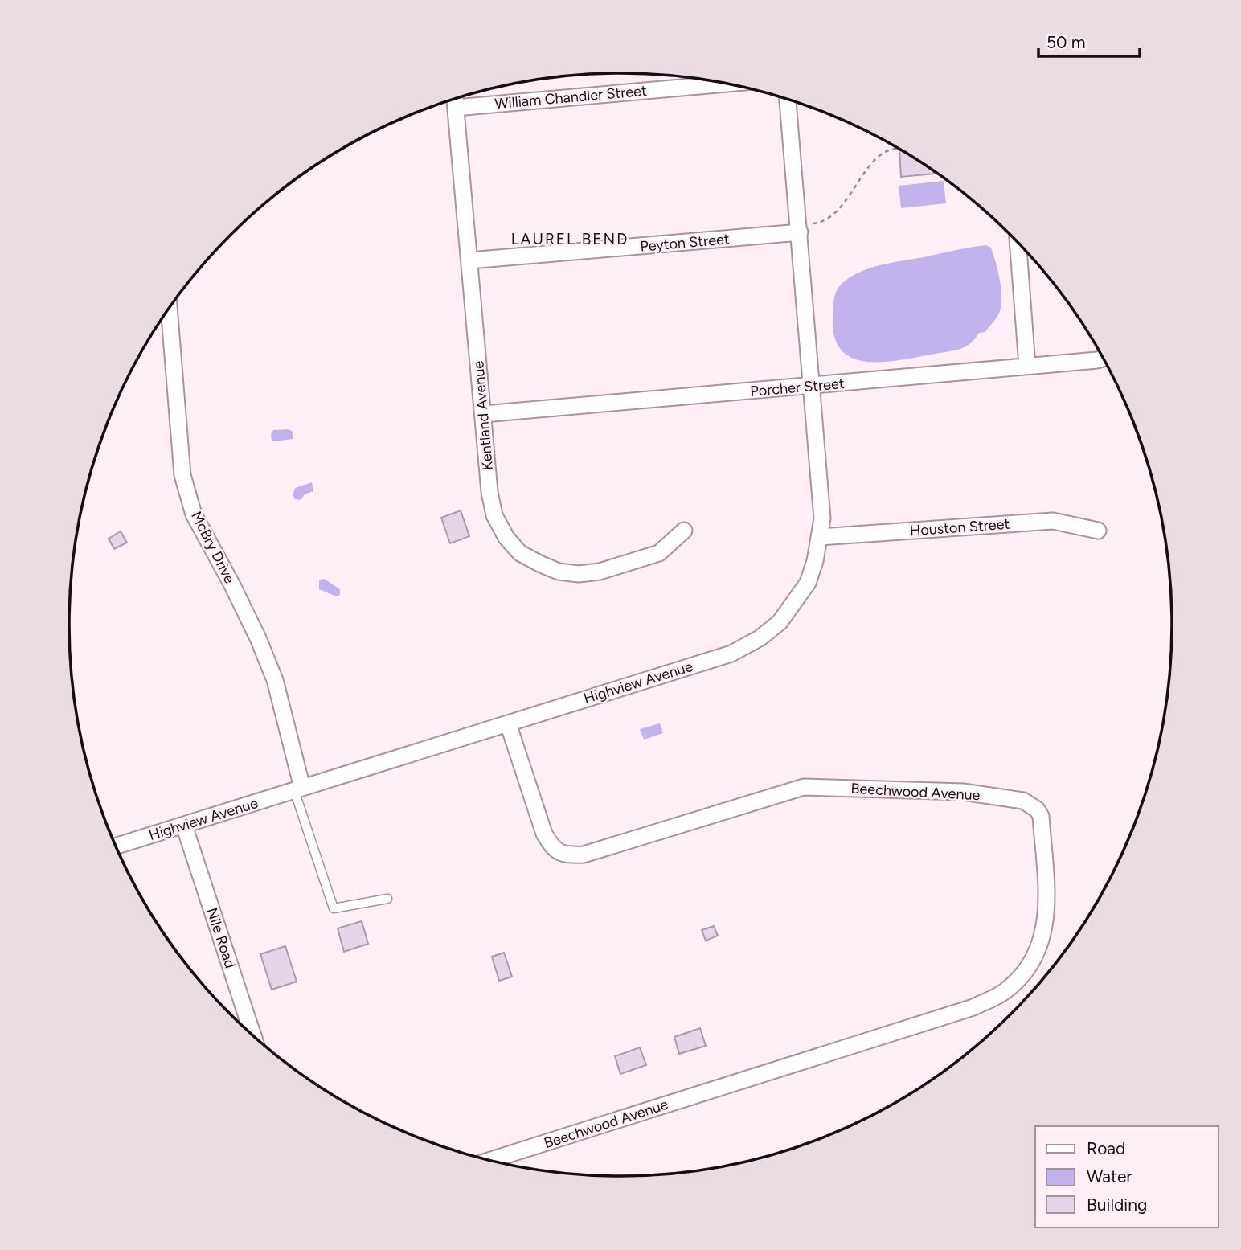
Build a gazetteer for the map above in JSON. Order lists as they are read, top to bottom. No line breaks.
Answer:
{"streets":{"street":["William Chandler Street","Peyton Street","Porcher Street","Kentland Avenue","Houston Street","McBry Drive","Highview Avenue","Beechwood Avenue","Nile Road"]},"crossings":[["William Chandler Street","Kentland Avenue"],["Peyton Street","Kentland Avenue"],["Peyton Street","Highview Avenue"],["Porcher Street","Kentland Avenue"],["Porcher Street","Highview Avenue"],["Houston Street","Highview Avenue"],["McBry Drive","Highview Avenue"],["Highview Avenue","Beechwood Avenue"],["Highview Avenue","Nile Road"]],"districts":["LAUREL BEND"],"legend":["Road","Water","Building"],"scale_bar":"50 m"}
